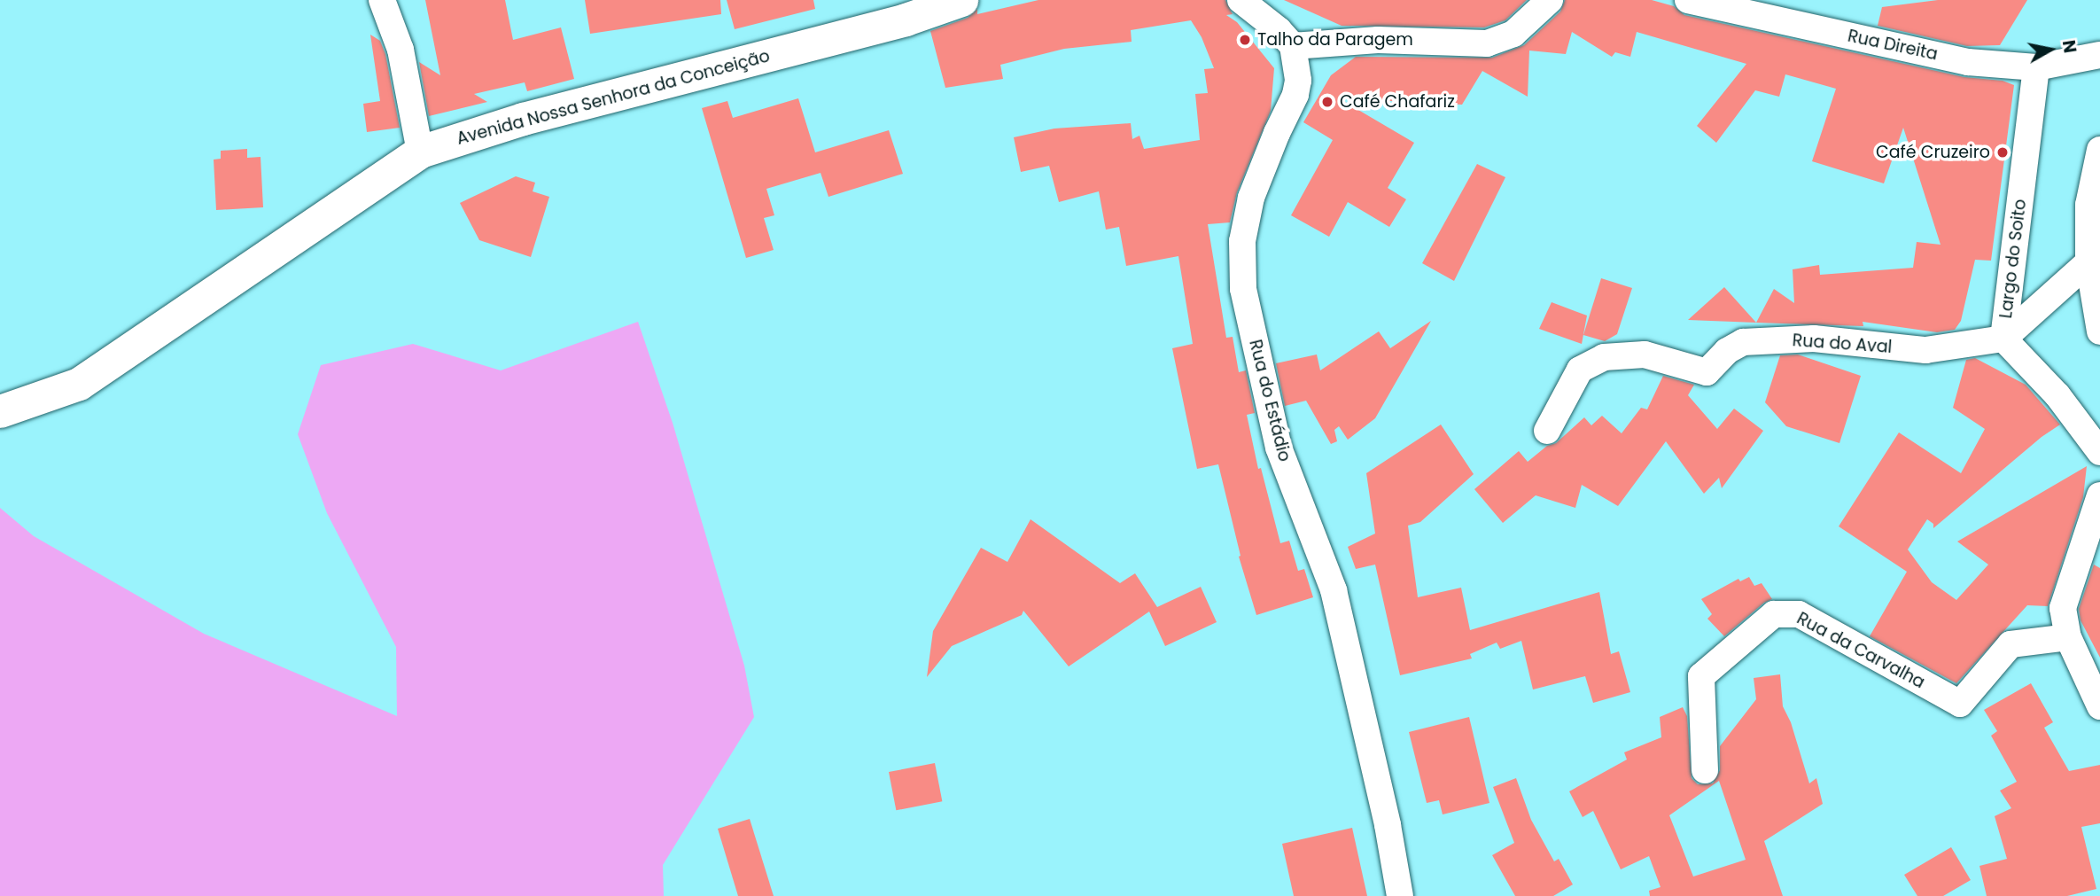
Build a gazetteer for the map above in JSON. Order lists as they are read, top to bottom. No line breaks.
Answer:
{"streets":{"street":["Rua Direita","Avenida Nossa Senhora da Conceição","Largo do Soito","Rua do Aval","Rua do Estádio","Rua da Carvalha"]},"crossings":[["Rua Direita","Largo do Soito"],["Largo do Soito","Rua do Aval"]],"places":["Talho da Paragem","Café Chafariz","Café Cruzeiro"],"north":"right"}
